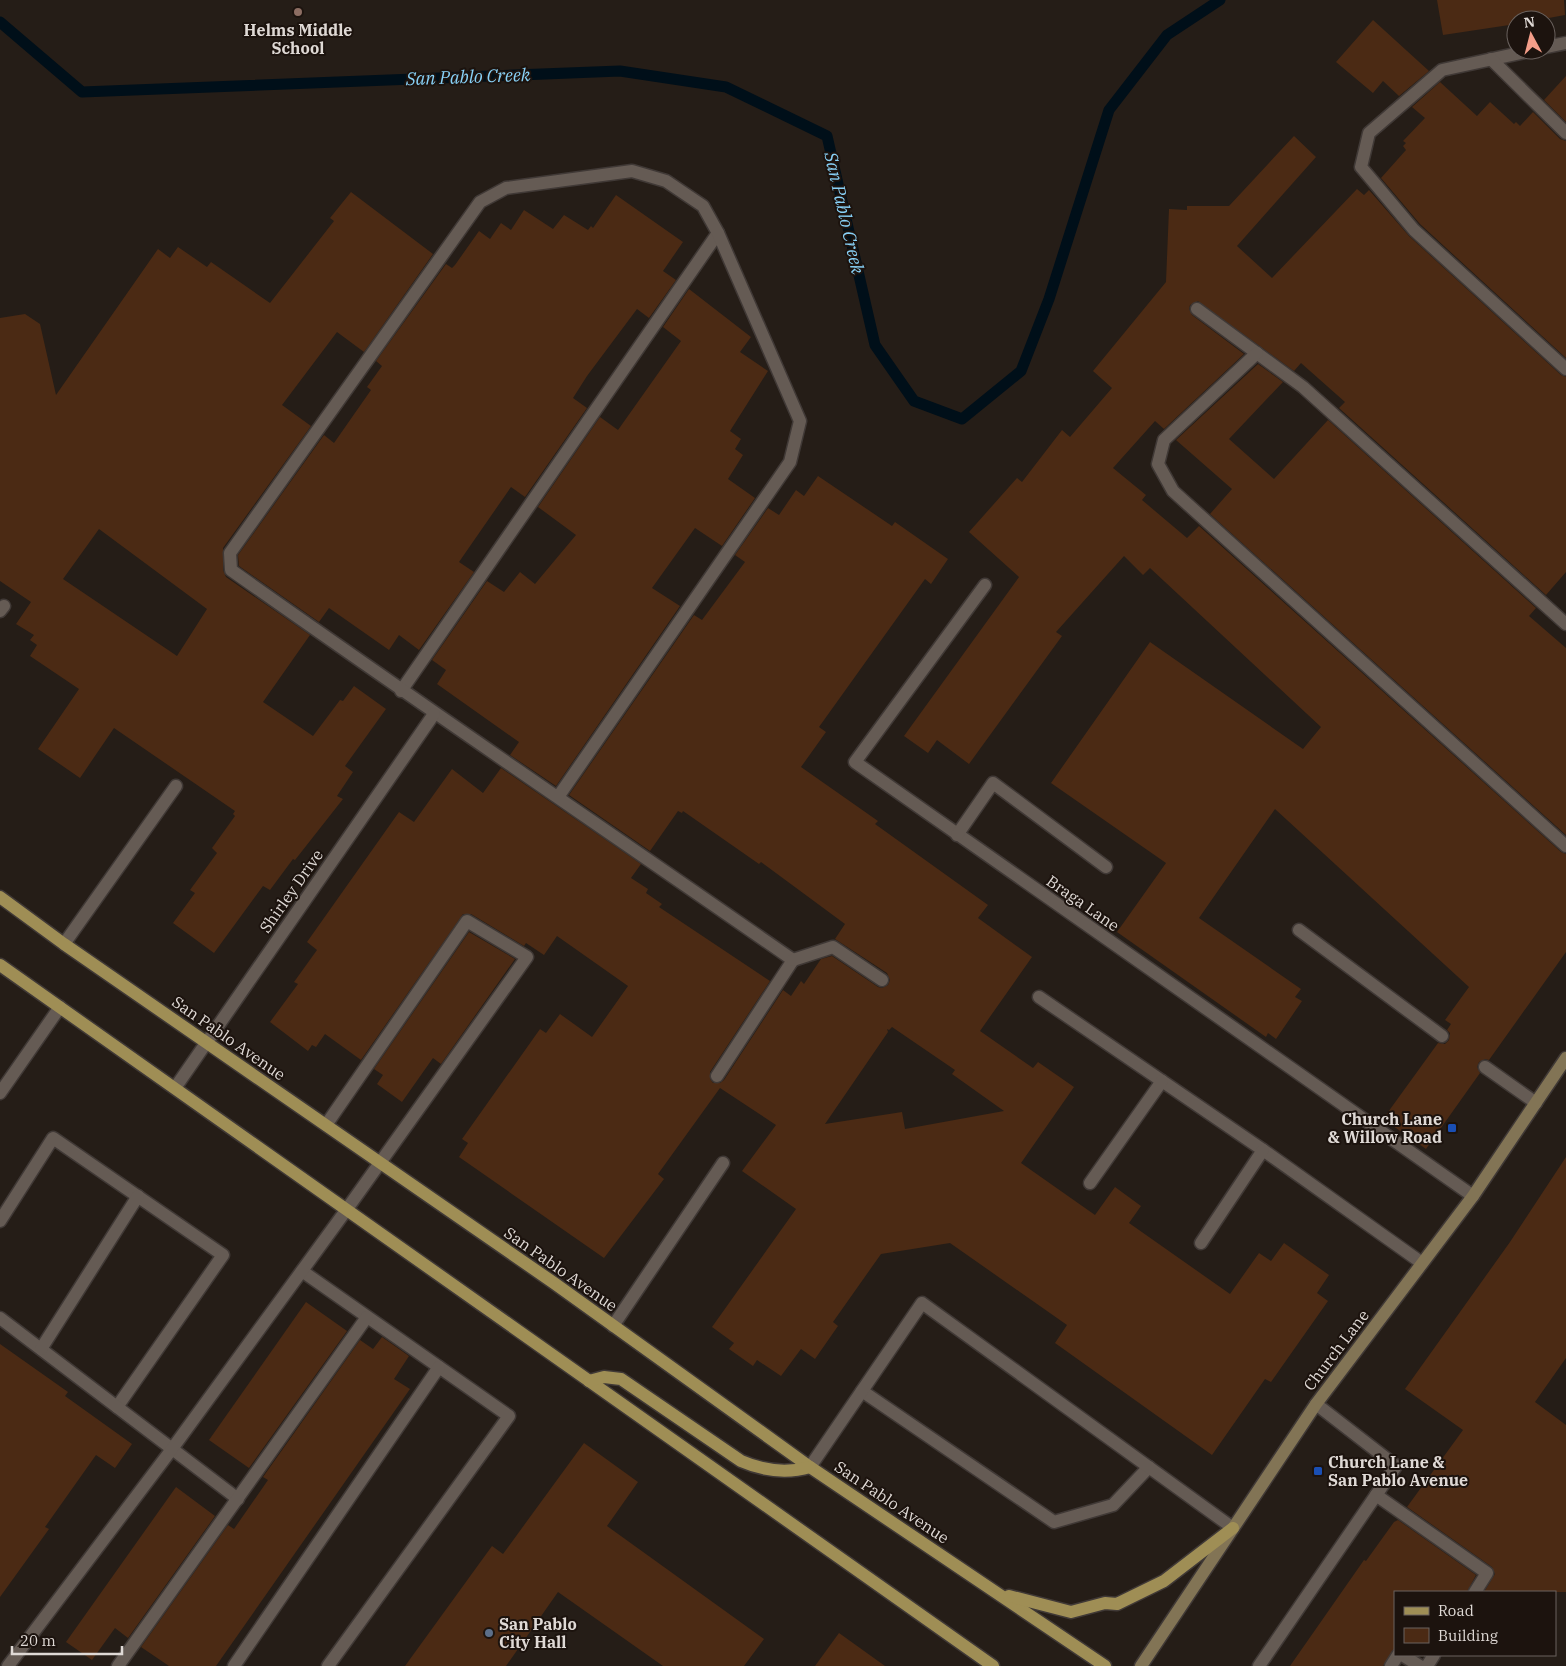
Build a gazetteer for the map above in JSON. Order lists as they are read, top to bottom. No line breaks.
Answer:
{"streets":{"main road":["San Pablo Avenue"],"street":["Shirley Drive","Braga Lane","Church Lane"]},"crossings":[["Shirley Drive","San Pablo Avenue"],["Braga Lane","Church Lane"]],"water":["San Pablo Creek"],"places":{"other":["Helms Middle School","San Pablo City Hall"],"transit":["Church Lane & Willow Road","Church Lane & San Pablo Avenue"]},"legend":["Road","Building"],"scale_bar":"20 m","north":"top"}
